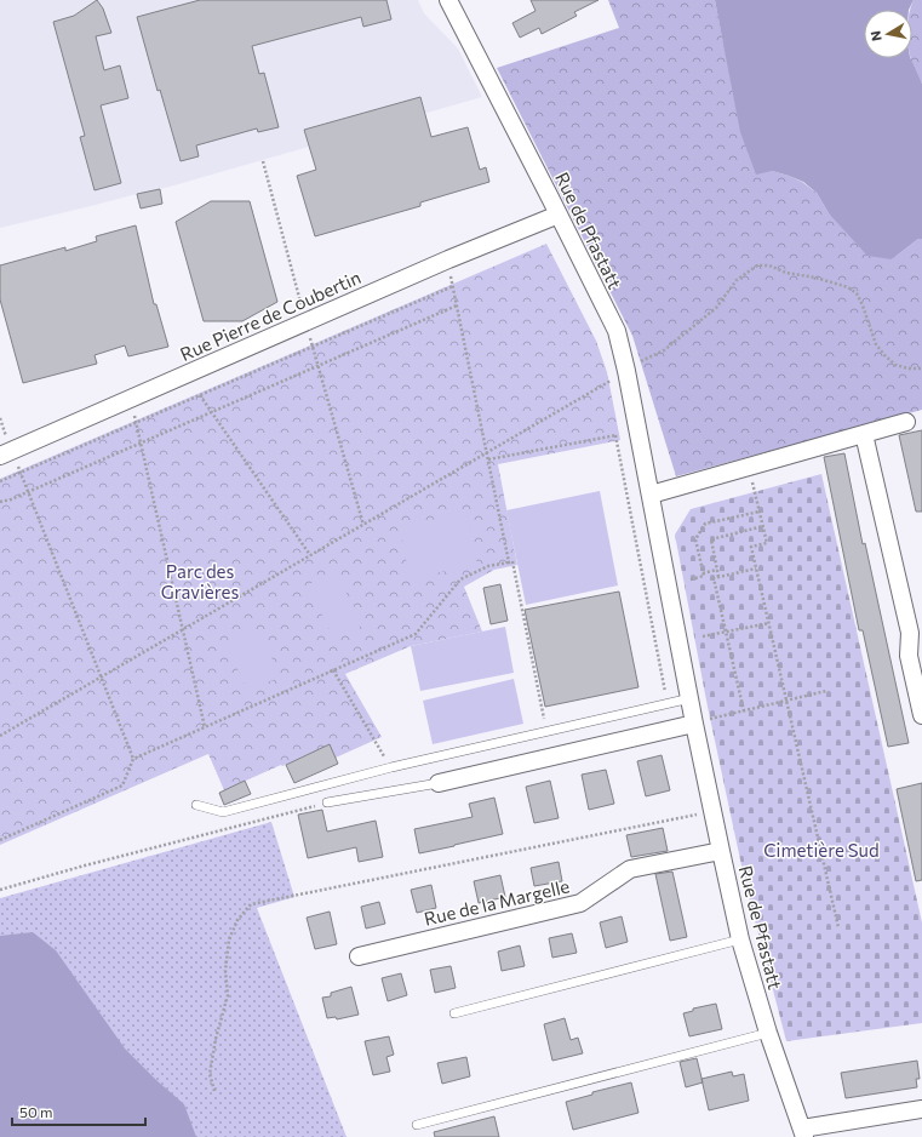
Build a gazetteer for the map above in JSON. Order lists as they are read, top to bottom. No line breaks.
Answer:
{"streets":{"street":["Rue de Pfastatt","Rue Pierre de Coubertin","Rue de la Margelle"]},"crossings":[["Rue de Pfastatt","Rue Pierre de Coubertin"],["Rue de Pfastatt","Rue de la Margelle"]],"parks":["Parc des Gravières","Cimetière Sud"],"scale_bar":"50 m","north":"left"}
